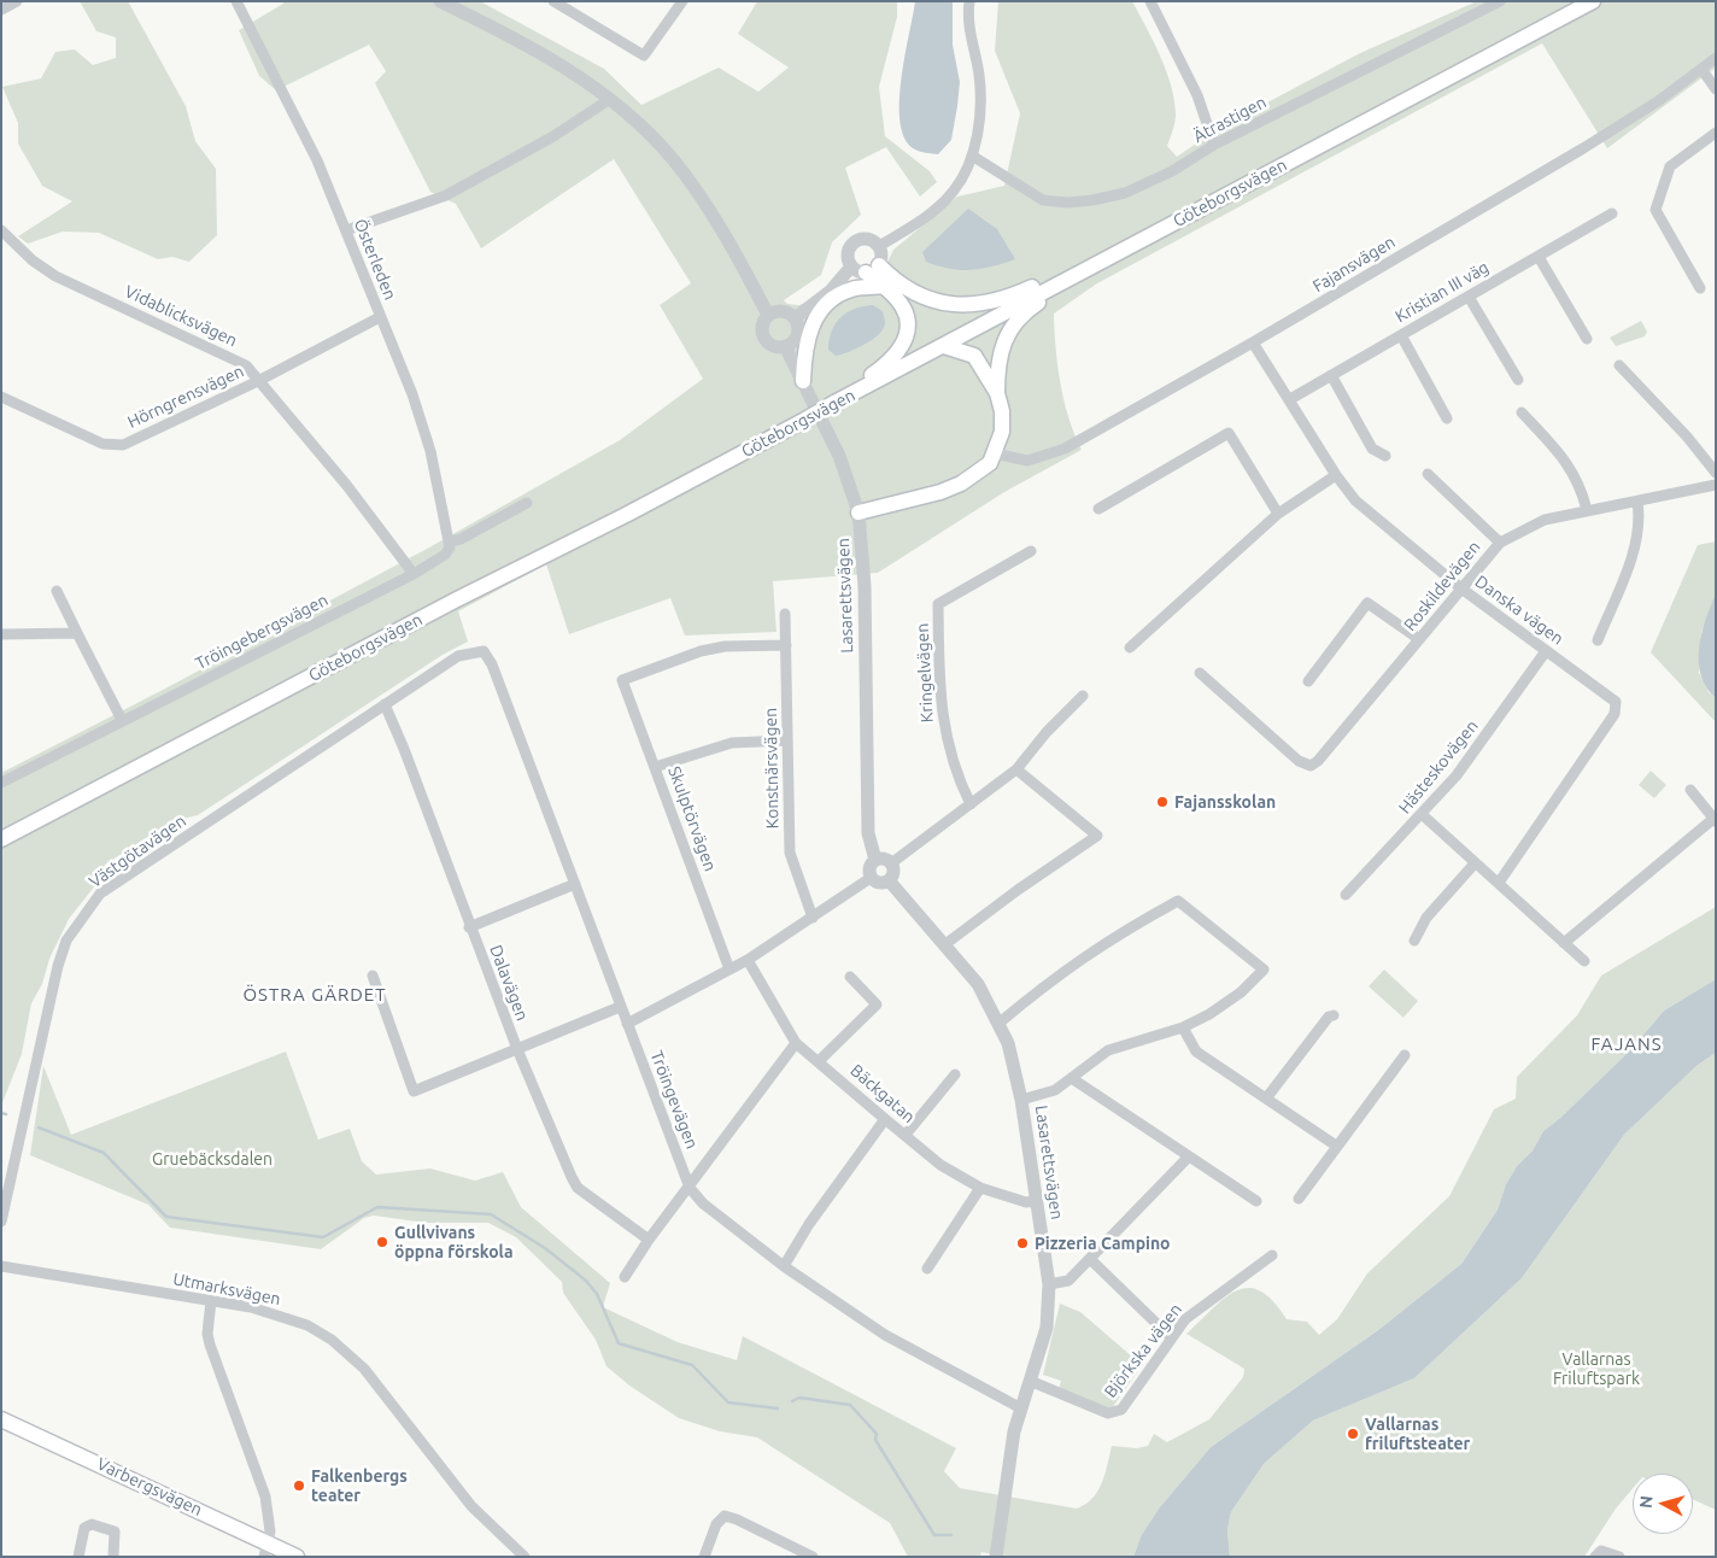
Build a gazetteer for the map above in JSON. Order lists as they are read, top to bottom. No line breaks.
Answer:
{"streets":{"main road":["Göteborgsvägen","Varbergsvägen"],"street":["Ätrastigen","Österleden","Fajansvägen","Kristian III väg","Vidablicksvägen","Hörngrensvägen","Roskildevägen","Lasarettsvägen","Danska vägen","Tröingebergsvägen","Kringelvägen","Hästeskovägen","Konstnärsvägen","Skulptörvägen","Västgötavägen","Dalavägen","Bäckgatan","Tröingevägen","Utmarksvägen","Björkska vägen"]},"crossings":[["Österleden","Hörngrensvägen"],["Österleden","Tröingebergsvägen"],["Fajansvägen","Danska vägen"],["Kristian III väg","Danska vägen"],["Vidablicksvägen","Hörngrensvägen"],["Vidablicksvägen","Tröingebergsvägen"],["Roskildevägen","Danska vägen"],["Lasarettsvägen","Bäckgatan"],["Lasarettsvägen","Tröingevägen"],["Lasarettsvägen","Björkska vägen"],["Danska vägen","Hästeskovägen"],["Konstnärsvägen","Skulptörvägen"],["Västgötavägen","Dalavägen"],["Västgötavägen","Tröingevägen"]],"districts":["ÖSTRA GÄRDET","FAJANS"],"parks":["Gruebäcksdalen","Vallarnas Friluftspark"],"places":["Fajansskolan","Gullvivans öppna förskola","Pizzeria Campino","Vallarnas friluftsteater","Falkenbergs teater"],"north":"left"}
